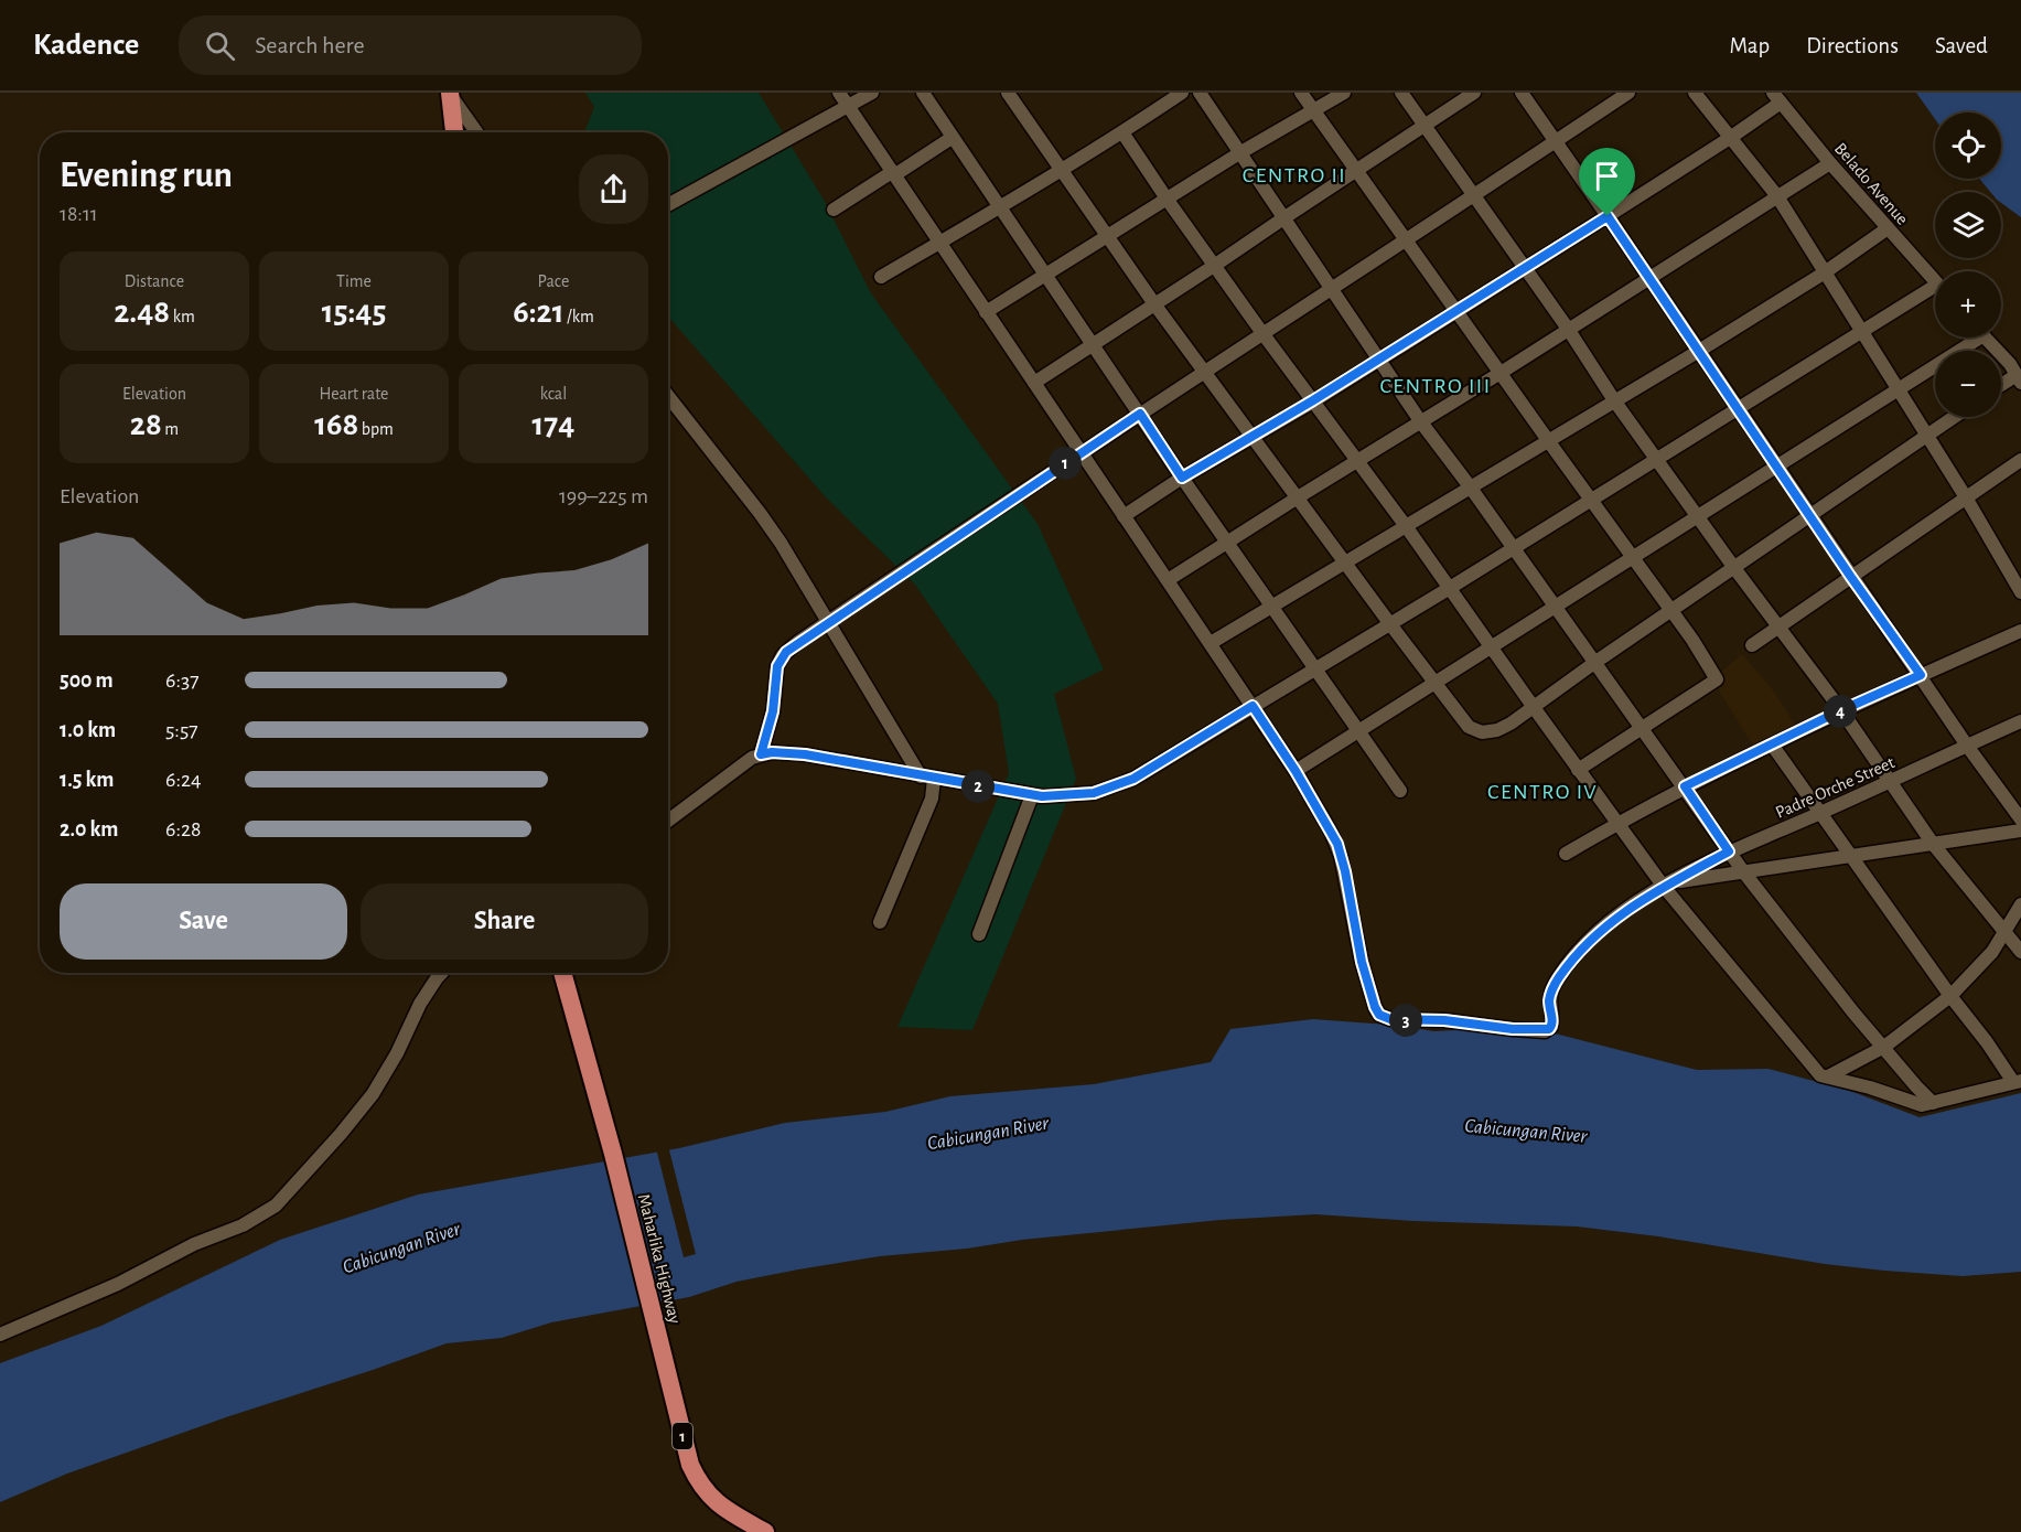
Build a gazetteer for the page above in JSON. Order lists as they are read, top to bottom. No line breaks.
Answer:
{"streets":{"highway":["Maharlika Highway","1"],"street":["Belado Avenue","Padre Orche Street"]},"districts":["CENTRO II","CENTRO III","CENTRO IV"],"water":["Cabicungan River"],"page":{"header":"Kadence","search":"Search here","nav":["Map","Directions","Saved"],"map_buttons":["+","−"],"heading":["Evening run","18:11"],"stats":[["Distance","2.48 km"],["Time","15:45"],["Pace","6:21 /km"],["Elevation","28 m"],["Heart rate","168 bpm"],["kcal","174"]],"pins":["1","4","2","3"],"chart":["Elevation","199–225 m"],"list":[{"name":"500 m","note":"6:37"},{"name":"1.0 km","note":"5:57"},{"name":"1.5 km","note":"6:24"},{"name":"2.0 km","note":"6:28"}],"buttons":["Save","Share"]}}
